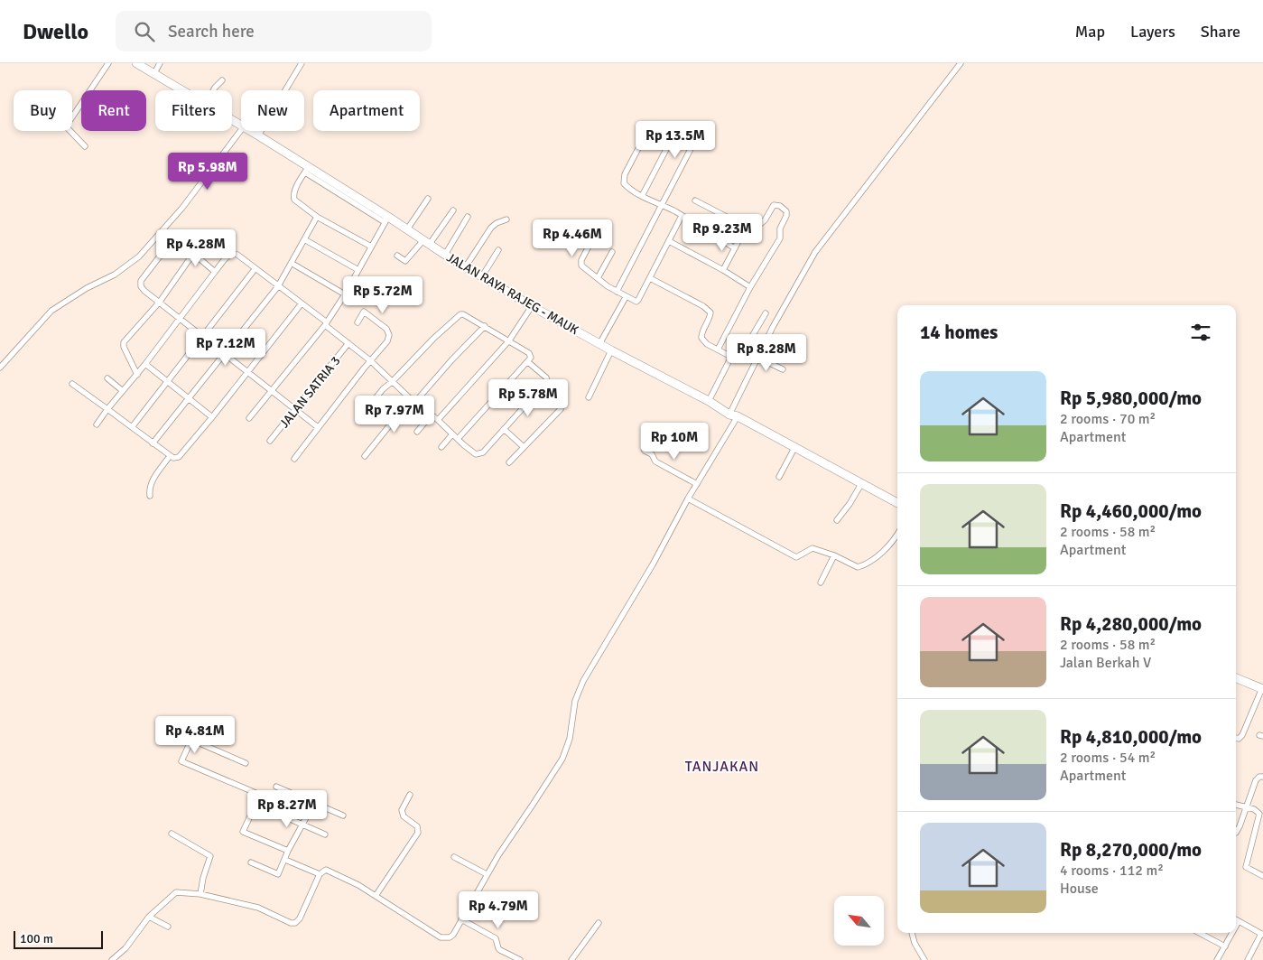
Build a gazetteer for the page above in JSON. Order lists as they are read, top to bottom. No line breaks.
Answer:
{"streets":{"main road":["JALAN RAYA RAJEG - MAUK"],"street":["JALAN SATRIA 3"]},"districts":["TANJAKAN"],"scale_bar":"100 m","north":"top left","page":{"header":"Dwello","search":"Search here","nav":["Map","Layers","Share"],"chip":["Buy","Rent","Filters","New","Apartment"],"price":["Rp 13.5M","Rp 5.98M","Rp 9.23M","Rp 4.46M","Rp 4.28M","Rp 5.72M","Rp 7.12M","Rp 8.28M","Rp 5.78M","Rp 7.97M","Rp 10M","Rp 4.81M","Rp 8.27M","Rp 4.79M"],"heading":"14 homes","list":[{"name":"Rp 5,980,000/mo","note":"2 rooms · 70 m² · Apartment"},{"name":"Rp 4,460,000/mo","note":"2 rooms · 58 m² · Apartment"},{"name":"Rp 4,280,000/mo","note":"2 rooms · 58 m² · Jalan Berkah V"},{"name":"Rp 4,810,000/mo","note":"2 rooms · 54 m² · Apartment"},{"name":"Rp 8,270,000/mo","note":"4 rooms · 112 m² · House"}],"scale":"100 m"}}
